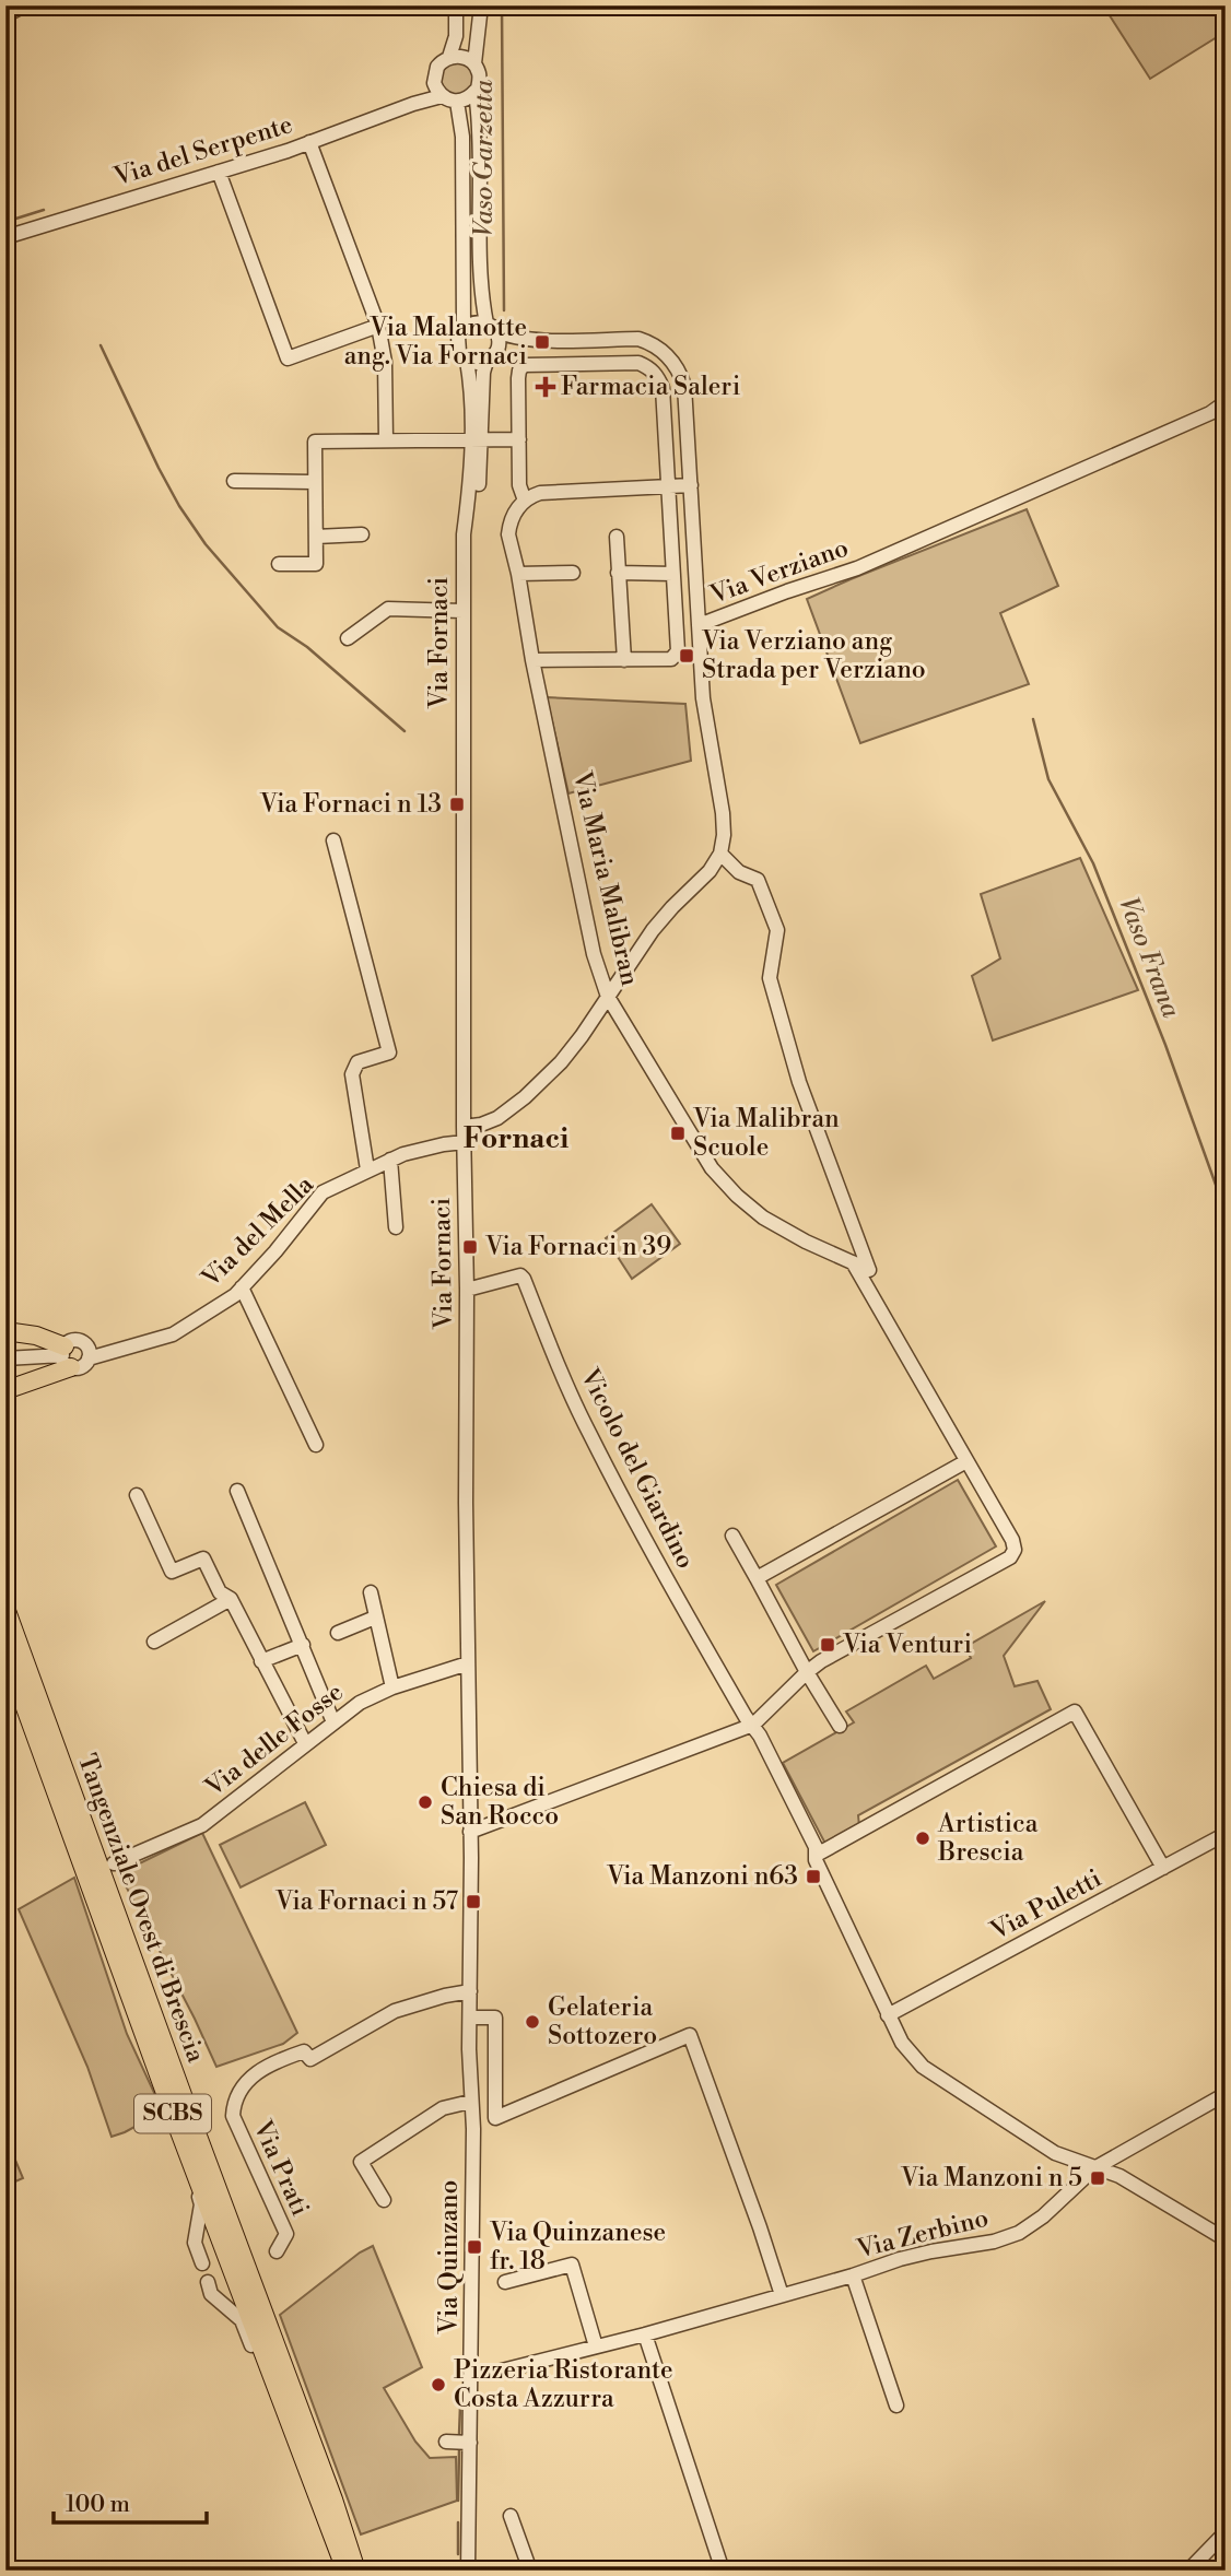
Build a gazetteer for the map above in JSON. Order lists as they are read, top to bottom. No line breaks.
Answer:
{"streets":{"main road":["Tangenziale Ovest di Brescia","SCBS"],"street":["Via del Serpente","Via Verziano","Via Fornaci","Via Maria Malibran","Via del Mella","Vicolo del Giardino","Via delle Fosse","Via Puletti","Via Prati","Via Zerbino","Via Quinzano"]},"crossings":[["Via del Serpente","Via Fornaci"],["Via Verziano","Via Maria Malibran"],["Via Fornaci","Via del Mella"],["Via Fornaci","Vicolo del Giardino"],["Via Fornaci","Via delle Fosse"],["Via Fornaci","Via Prati"],["Via Fornaci","Via Quinzano"],["Via Prati","Via Quinzano"],["Via Zerbino","Via Quinzano"]],"districts":["Fornaci"],"water":["Vaso Garzetta","Vaso Frana"],"places":{"transit":["Via Malanotte ang. Via Fornaci","Via Verziano ang Strada per Verziano","Via Fornaci n 13","Via Malibran Scuole","Via Fornaci n 39","Via Venturi","Via Manzoni n63","Via Fornaci n 57","Via Manzoni n 5","Via Quinzanese fr. 18"],"health":["Farmacia Saleri"],"other":["Chiesa di San Rocco","Artistica Brescia","Gelateria Sottozero","Pizzeria Ristorante Costa Azzurra"]},"scale_bar":"100 m"}
